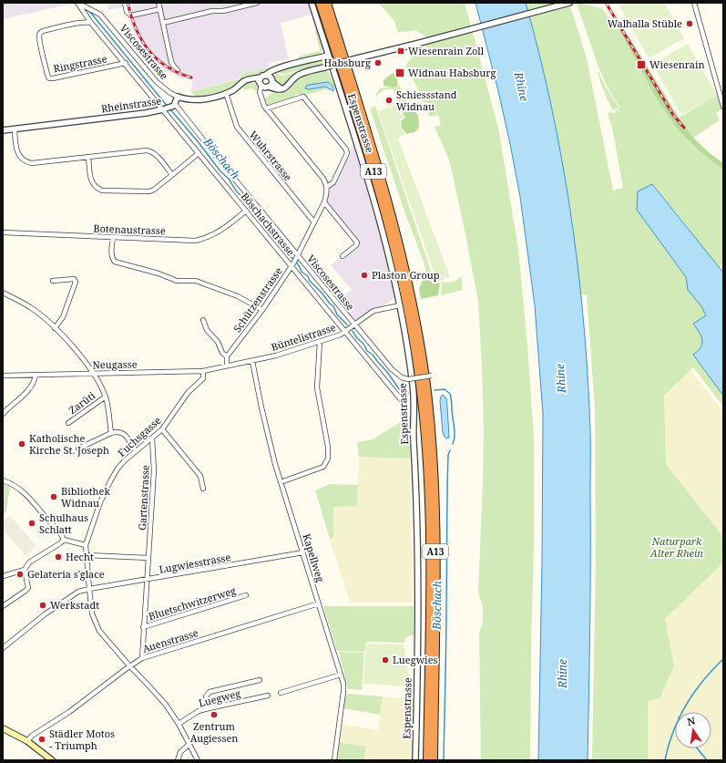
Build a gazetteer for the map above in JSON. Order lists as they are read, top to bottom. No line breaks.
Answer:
{"streets":{"highway":["A13"],"street":["Viscosestrasse","Ringstrasse","Rheinstrasse","Espenstrasse","Wuhrstrasse","Böschachstrasse","Botenaustrasse","Schützenstrasse","Büntelistrasse","Neugasse","Zarüti","Fuchsgasse","Gartenstrasse","Kapellweg","Lugwiesstrasse","Bluetschwitzerweg","Auenstrasse","Luegweg"]},"crossings":[["Viscosestrasse","Rheinstrasse"],["Viscosestrasse","Böschachstrasse"],["Viscosestrasse","Schützenstrasse"],["Viscosestrasse","Büntelistrasse"],["Ringstrasse","Böschachstrasse"],["Rheinstrasse","Böschachstrasse"],["Espenstrasse","Büntelistrasse"],["Wuhrstrasse","Schützenstrasse"],["Böschachstrasse","Botenaustrasse"],["Böschachstrasse","Schützenstrasse"],["Böschachstrasse","Büntelistrasse"],["Büntelistrasse","Neugasse"],["Büntelistrasse","Kapellweg"],["Neugasse","Fuchsgasse"],["Fuchsgasse","Gartenstrasse"],["Fuchsgasse","Lugwiesstrasse"],["Fuchsgasse","Auenstrasse"],["Fuchsgasse","Luegweg"],["Gartenstrasse","Lugwiesstrasse"],["Gartenstrasse","Bluetschwitzerweg"],["Gartenstrasse","Auenstrasse"],["Kapellweg","Lugwiesstrasse"],["Kapellweg","Auenstrasse"]],"water":["Rhine","Böschach"],"parks":["Naturpark Alter Rhein"],"places":{"other":["Walhalla Stüble","Habsburg","Schiessstand Widnau","Plaston Group","Katholische Kirche St. Joseph","Bibliothek Widnau","Schulhaus Schlatt","Hecht","Gelateria s'glace","Werkstadt","Luegwies","Zentrum Augiessen","Städler Motos - Triumph"],"transit":["Wiesenrain Zoll","Wiesenrain","Widnau Habsburg"]},"north":"top"}
